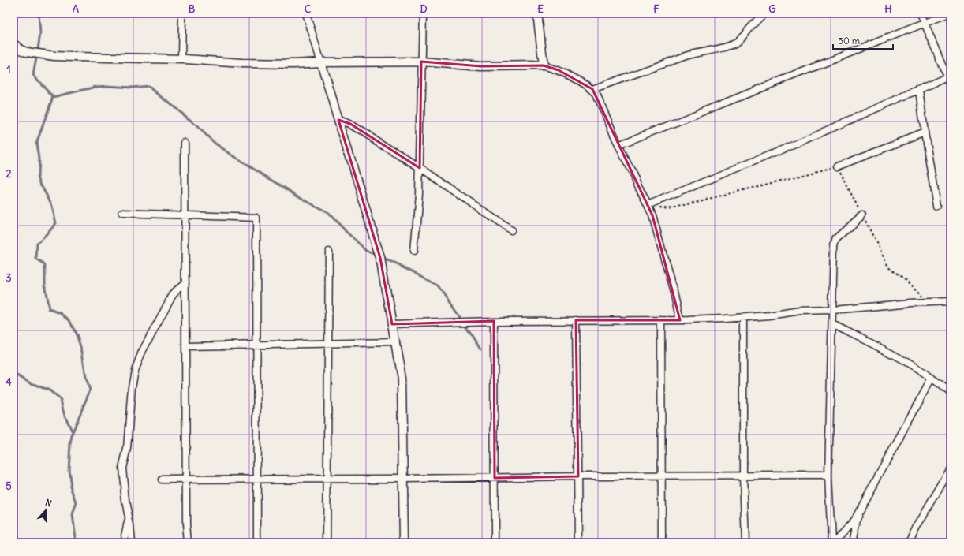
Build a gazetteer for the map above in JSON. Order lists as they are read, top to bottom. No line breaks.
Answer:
{"scale_bar":"50 m","north":"top","grid":{"columns":["A","B","C","D","E","F","G","H"],"rows":["1","2","3","4","5"]}}
